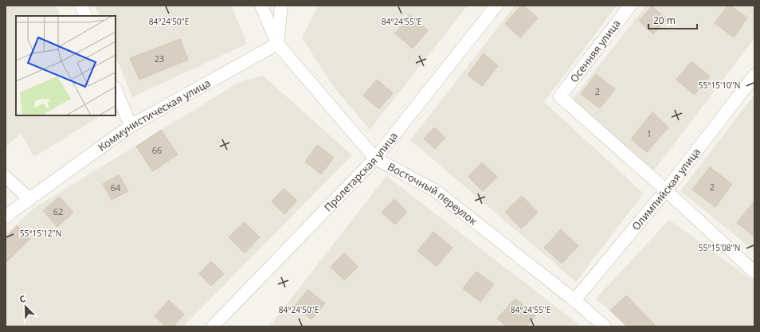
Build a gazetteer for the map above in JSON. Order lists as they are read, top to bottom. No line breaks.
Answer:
{"streets":{"street":["Осенняя улица","Коммунистическая улица","Пролетарская улица","Олимпийская улица","Восточный переулок"]},"crossings":[["Осенняя улица","Олимпийская улица"],["Коммунистическая улица","Восточный переулок"],["Пролетарская улица","Восточный переулок"],["Олимпийская улица","Восточный переулок"]],"house_numbers":["23","2","1","66","2","64","62"],"scale_bar":"20 m","north":"top left","coordinates":["84°24'50\"E","84°24'55\"E","55°15'10\"N","55°15'12\"N","55°15'08\"N"]}
